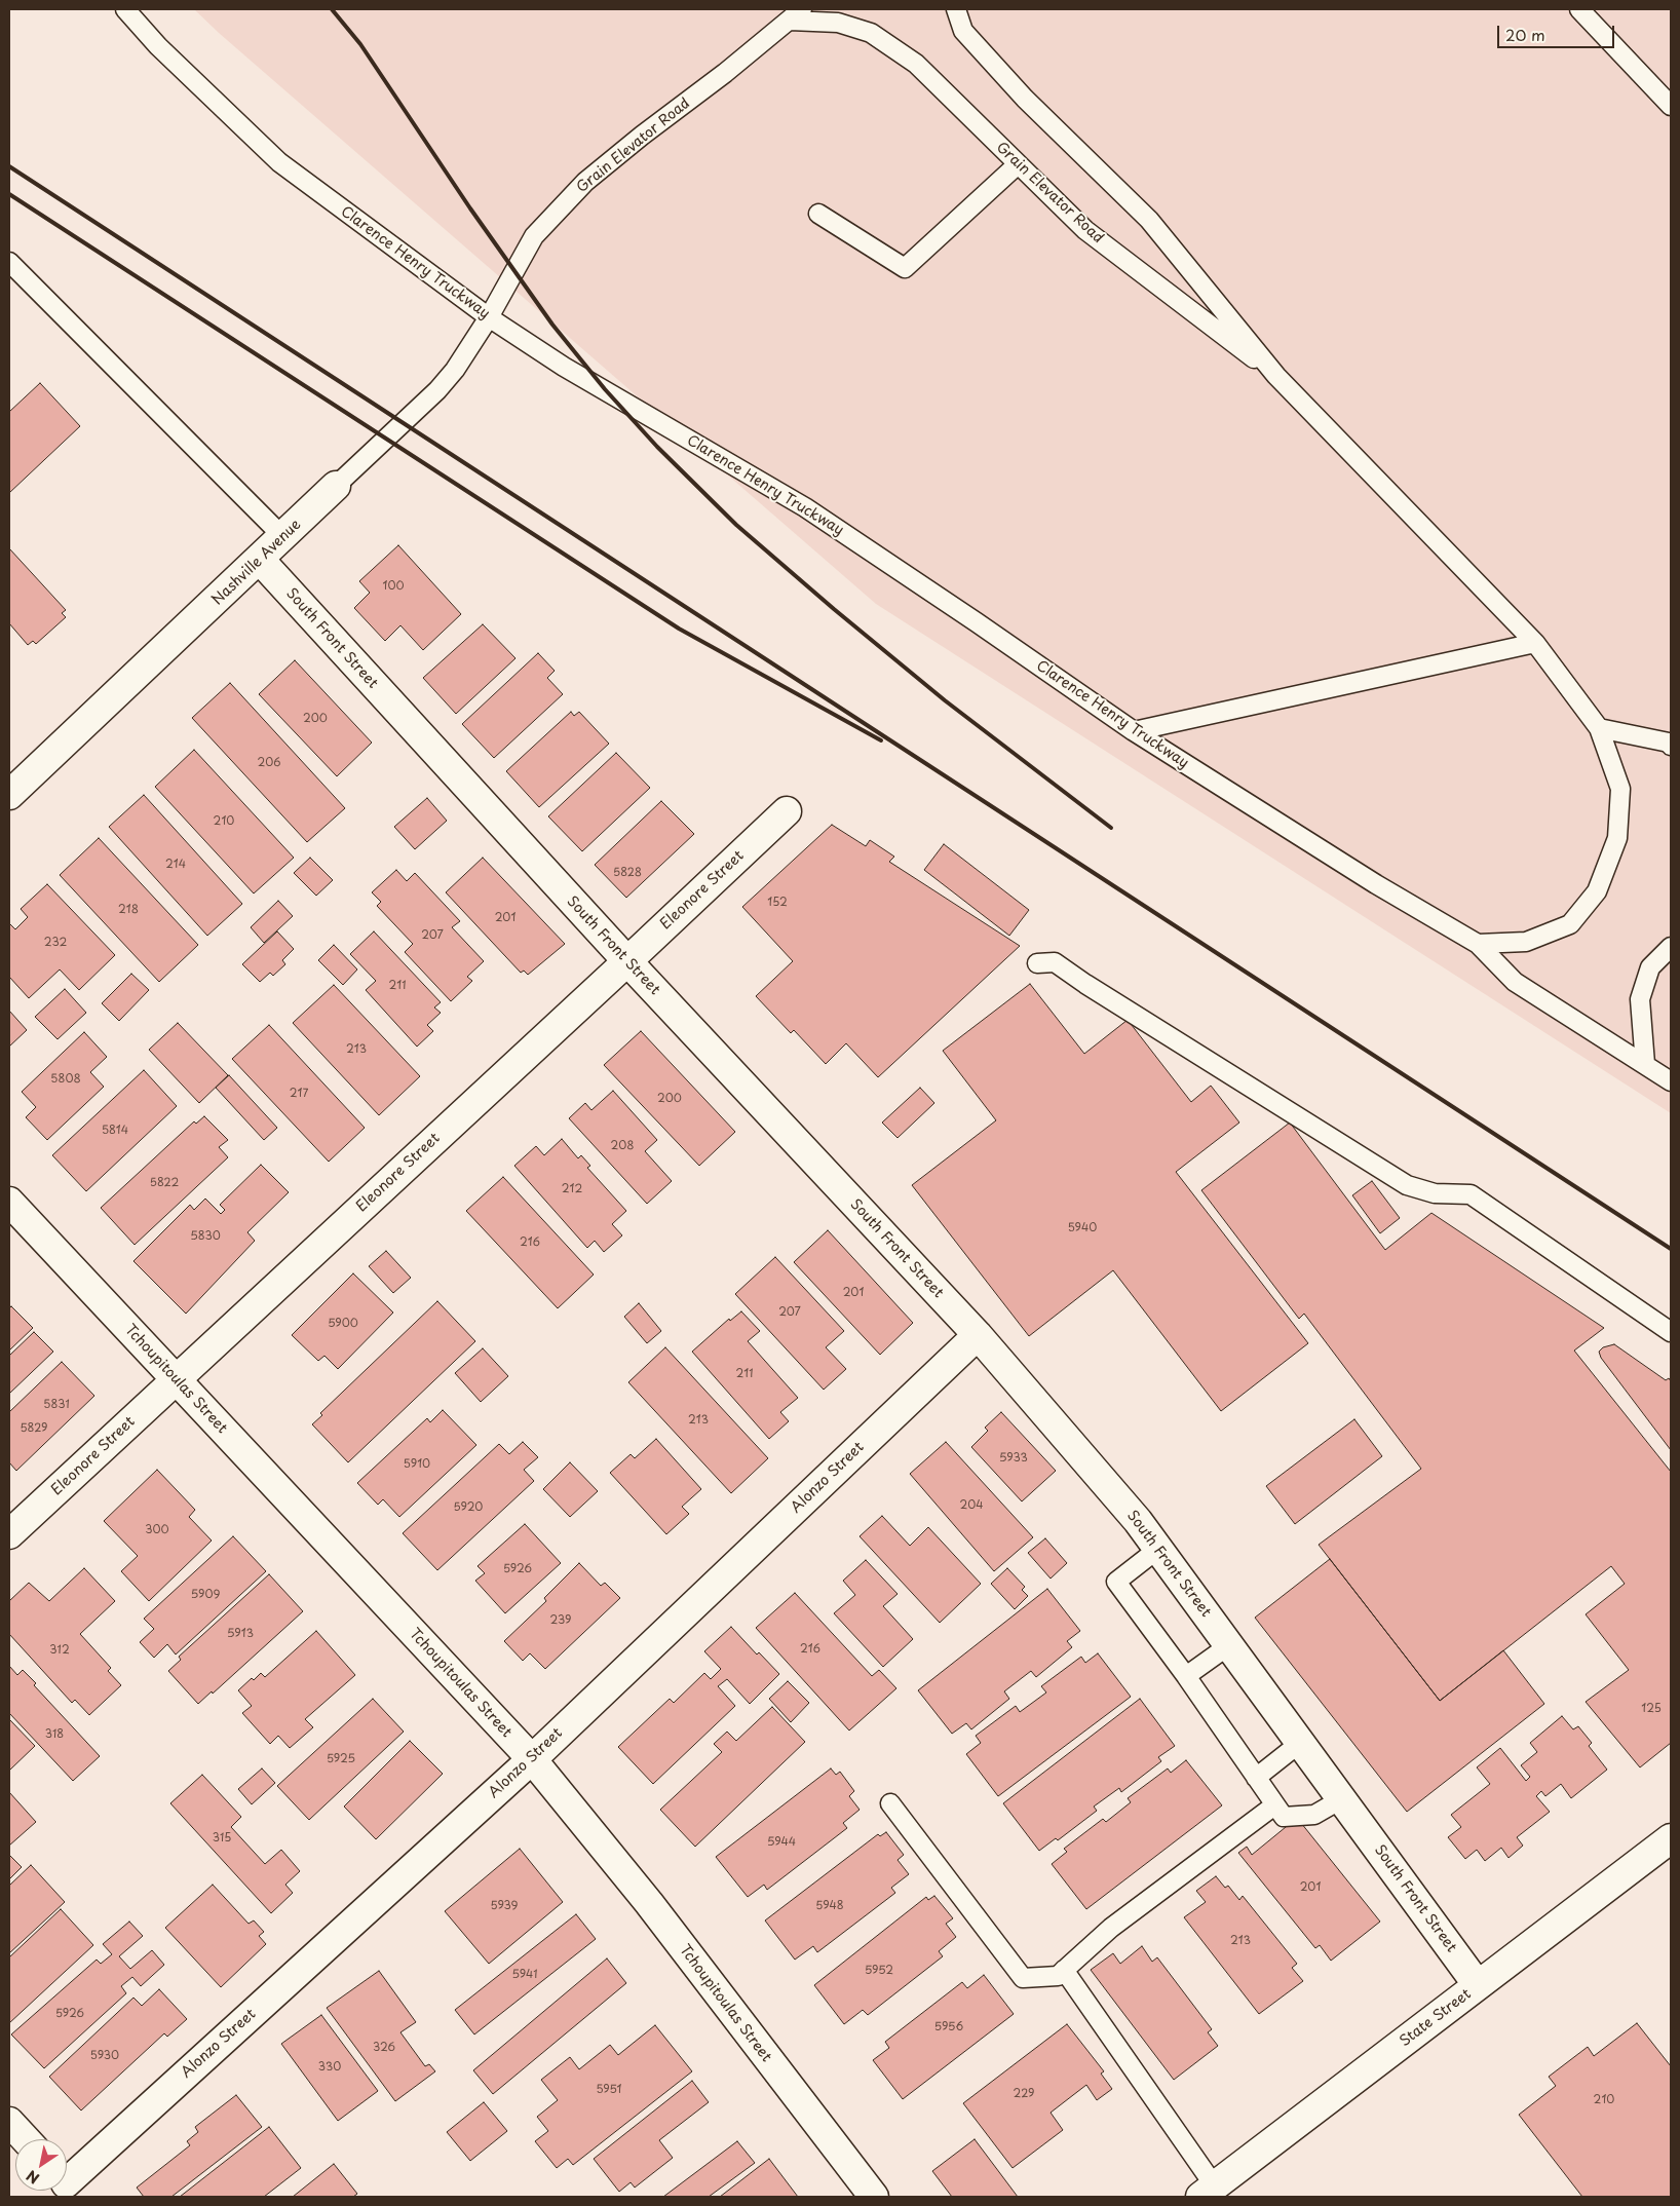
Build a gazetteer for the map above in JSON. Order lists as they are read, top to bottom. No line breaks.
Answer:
{"streets":{"street":["Nashville Avenue","South Front Street","Eleonore Street","Tchoupitoulas Street","Alonzo Street","State Street"],"lane":["Grain Elevator Road","Clarence Henry Truckway"]},"crossings":[["Grain Elevator Road","Clarence Henry Truckway"],["Grain Elevator Road","Nashville Avenue"],["Clarence Henry Truckway","Nashville Avenue"],["Nashville Avenue","South Front Street"],["South Front Street","Eleonore Street"],["South Front Street","Alonzo Street"],["South Front Street","State Street"],["Eleonore Street","Tchoupitoulas Street"],["Tchoupitoulas Street","Alonzo Street"]],"house_numbers":["100","200","206","210","214","5828","152","218","201","207","232","211","213","5808","217","200","5814","208","5822","212","5940","5830","216","201","207","5900","211","5831","213","5829","5933","5910","204","5920","300","5926","5909","239","5913","216","312","125","318","5925","315","5944","201","5939","5948","213","5952","5941","5926","5956","326","5930","330","5951","229","210"],"scale_bar":"20 m","north":"bottom left"}
